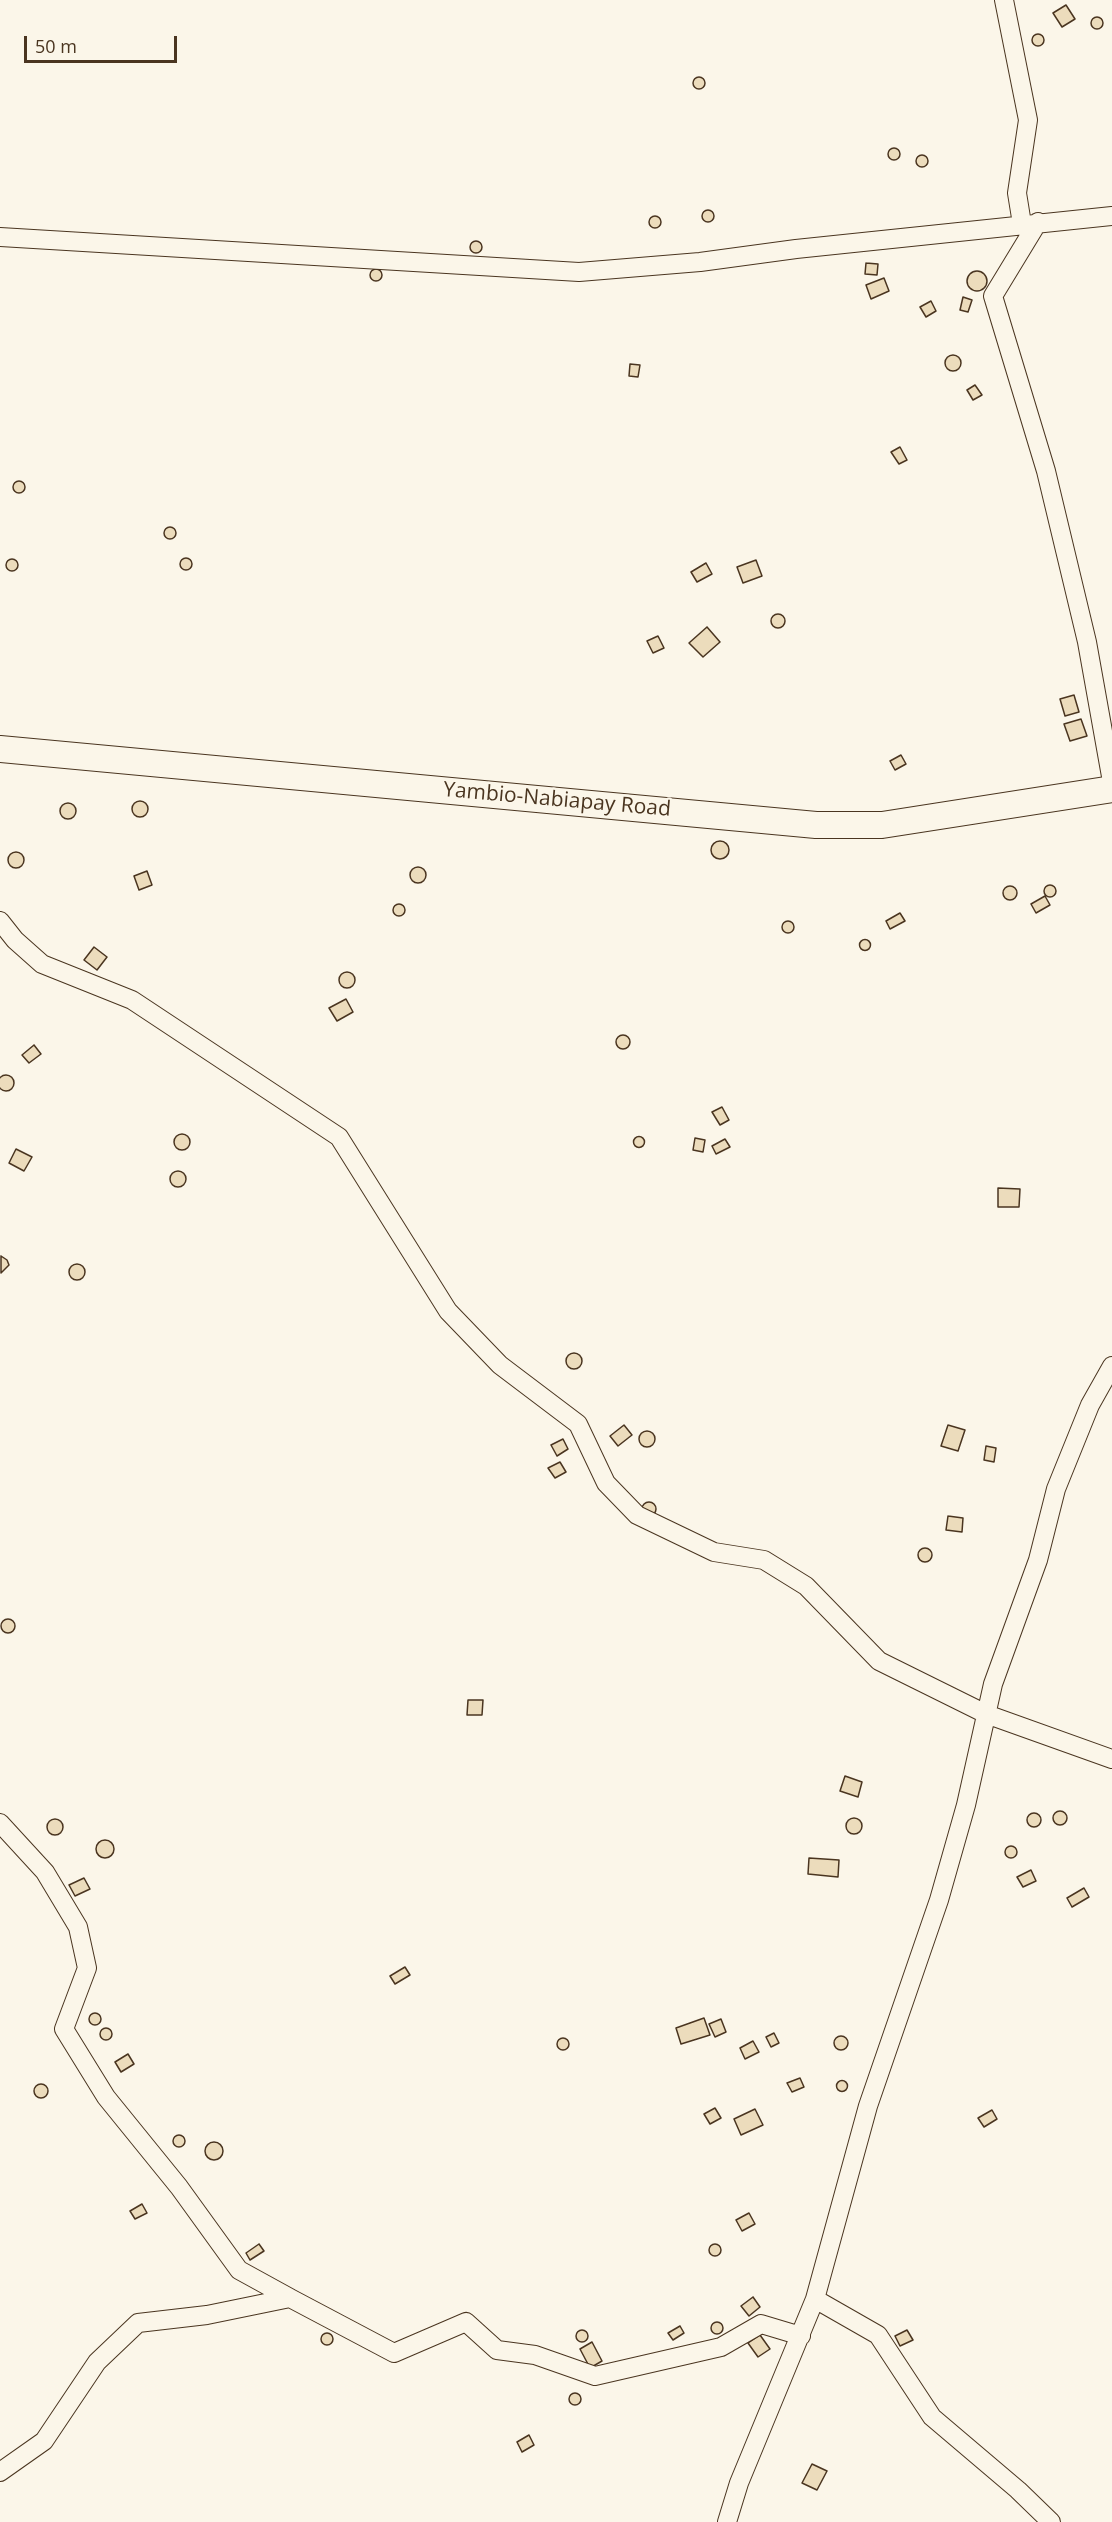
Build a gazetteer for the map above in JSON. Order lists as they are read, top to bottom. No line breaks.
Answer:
{"streets":{"main road":["Yambio-Nabiapay Road"]},"scale_bar":"50 m"}
